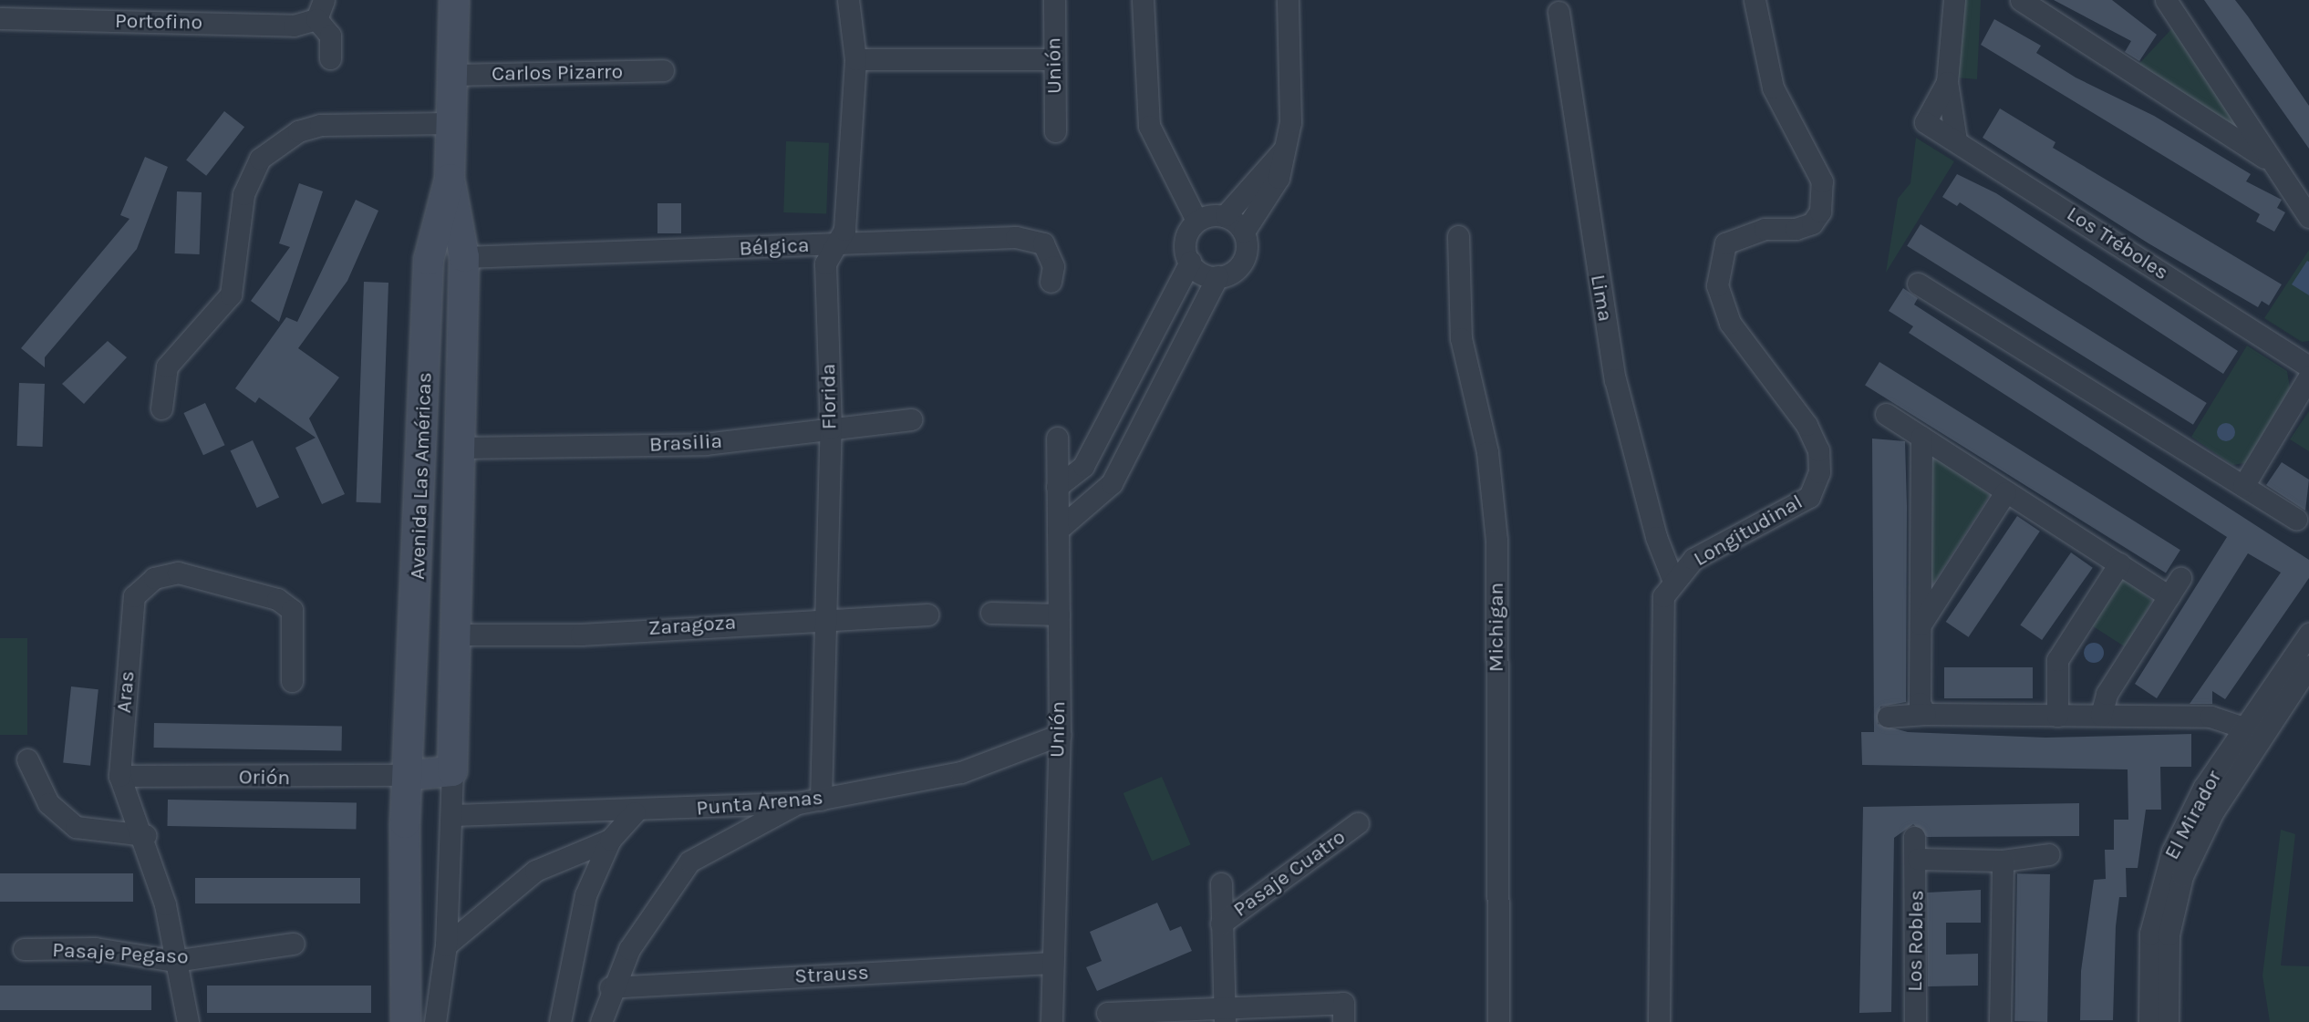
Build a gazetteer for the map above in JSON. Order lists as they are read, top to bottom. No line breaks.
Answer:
{"streets":{"street":["Portofino","Unión","Carlos Pizarro","Los Tréboles","Bélgica","Lima","Florida","Brasilia","Avenida Las Américas","Longitudinal","Zaragoza","Michigan","Aras","Orión","Punta Arenas","El Mirador","Pasaje Cuatro","Los Robles","Pasaje Pegaso","Strauss"]},"crossings":[["Unión","Punta Arenas"],["Unión","Strauss"],["Carlos Pizarro","Avenida Las Américas"],["Bélgica","Florida"],["Bélgica","Avenida Las Américas"],["Lima","Longitudinal"],["Florida","Brasilia"],["Florida","Zaragoza"],["Florida","Punta Arenas"],["Brasilia","Avenida Las Américas"],["Avenida Las Américas","Zaragoza"],["Avenida Las Américas","Orión"],["Avenida Las Américas","Punta Arenas"],["Aras","Orión"],["Aras","Pasaje Pegaso"]]}
